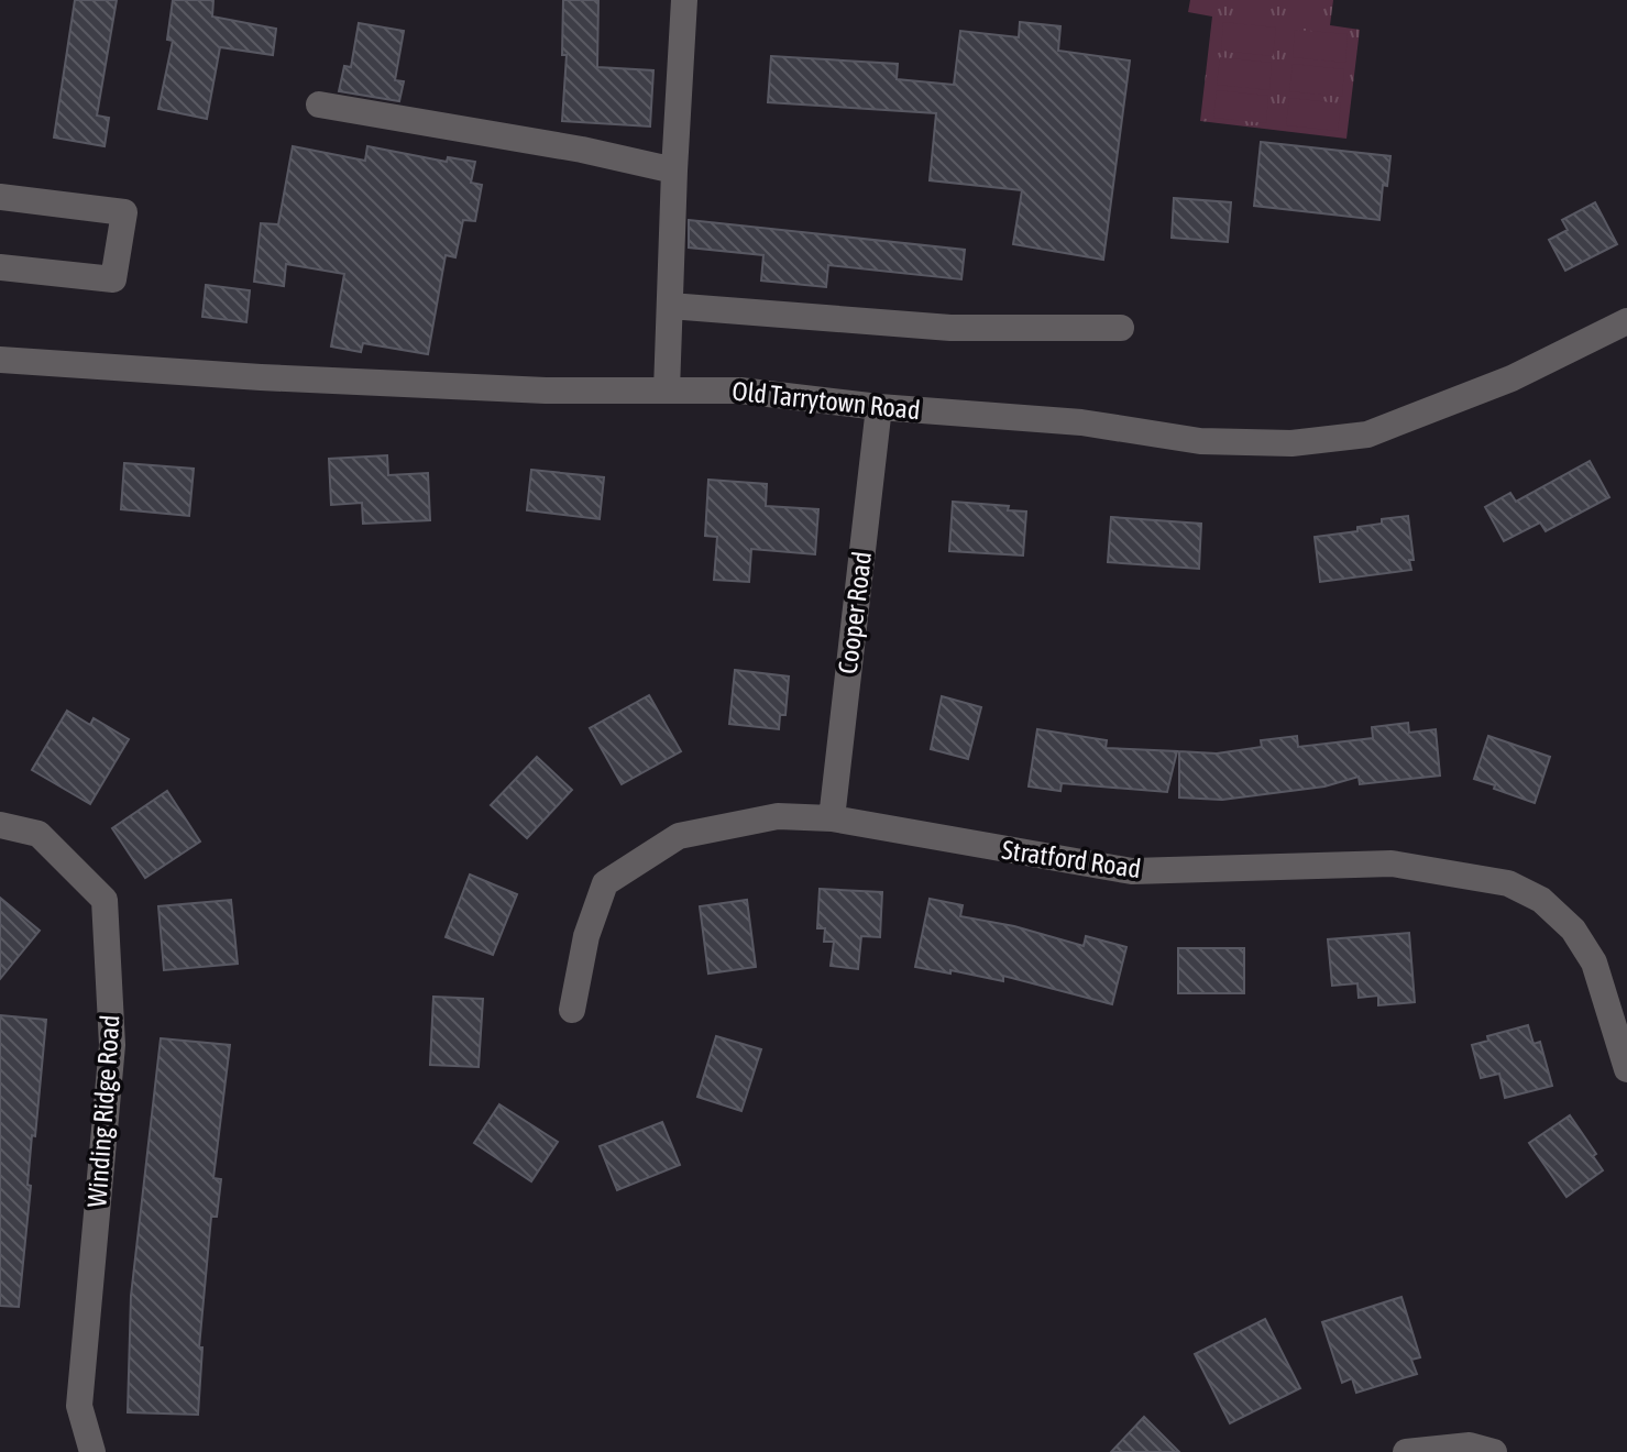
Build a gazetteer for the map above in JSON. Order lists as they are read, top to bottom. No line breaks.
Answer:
{"streets":{"street":["Old Tarrytown Road","Cooper Road","Stratford Road","Winding Ridge Road"]},"crossings":[["Old Tarrytown Road","Cooper Road"],["Cooper Road","Stratford Road"]]}
